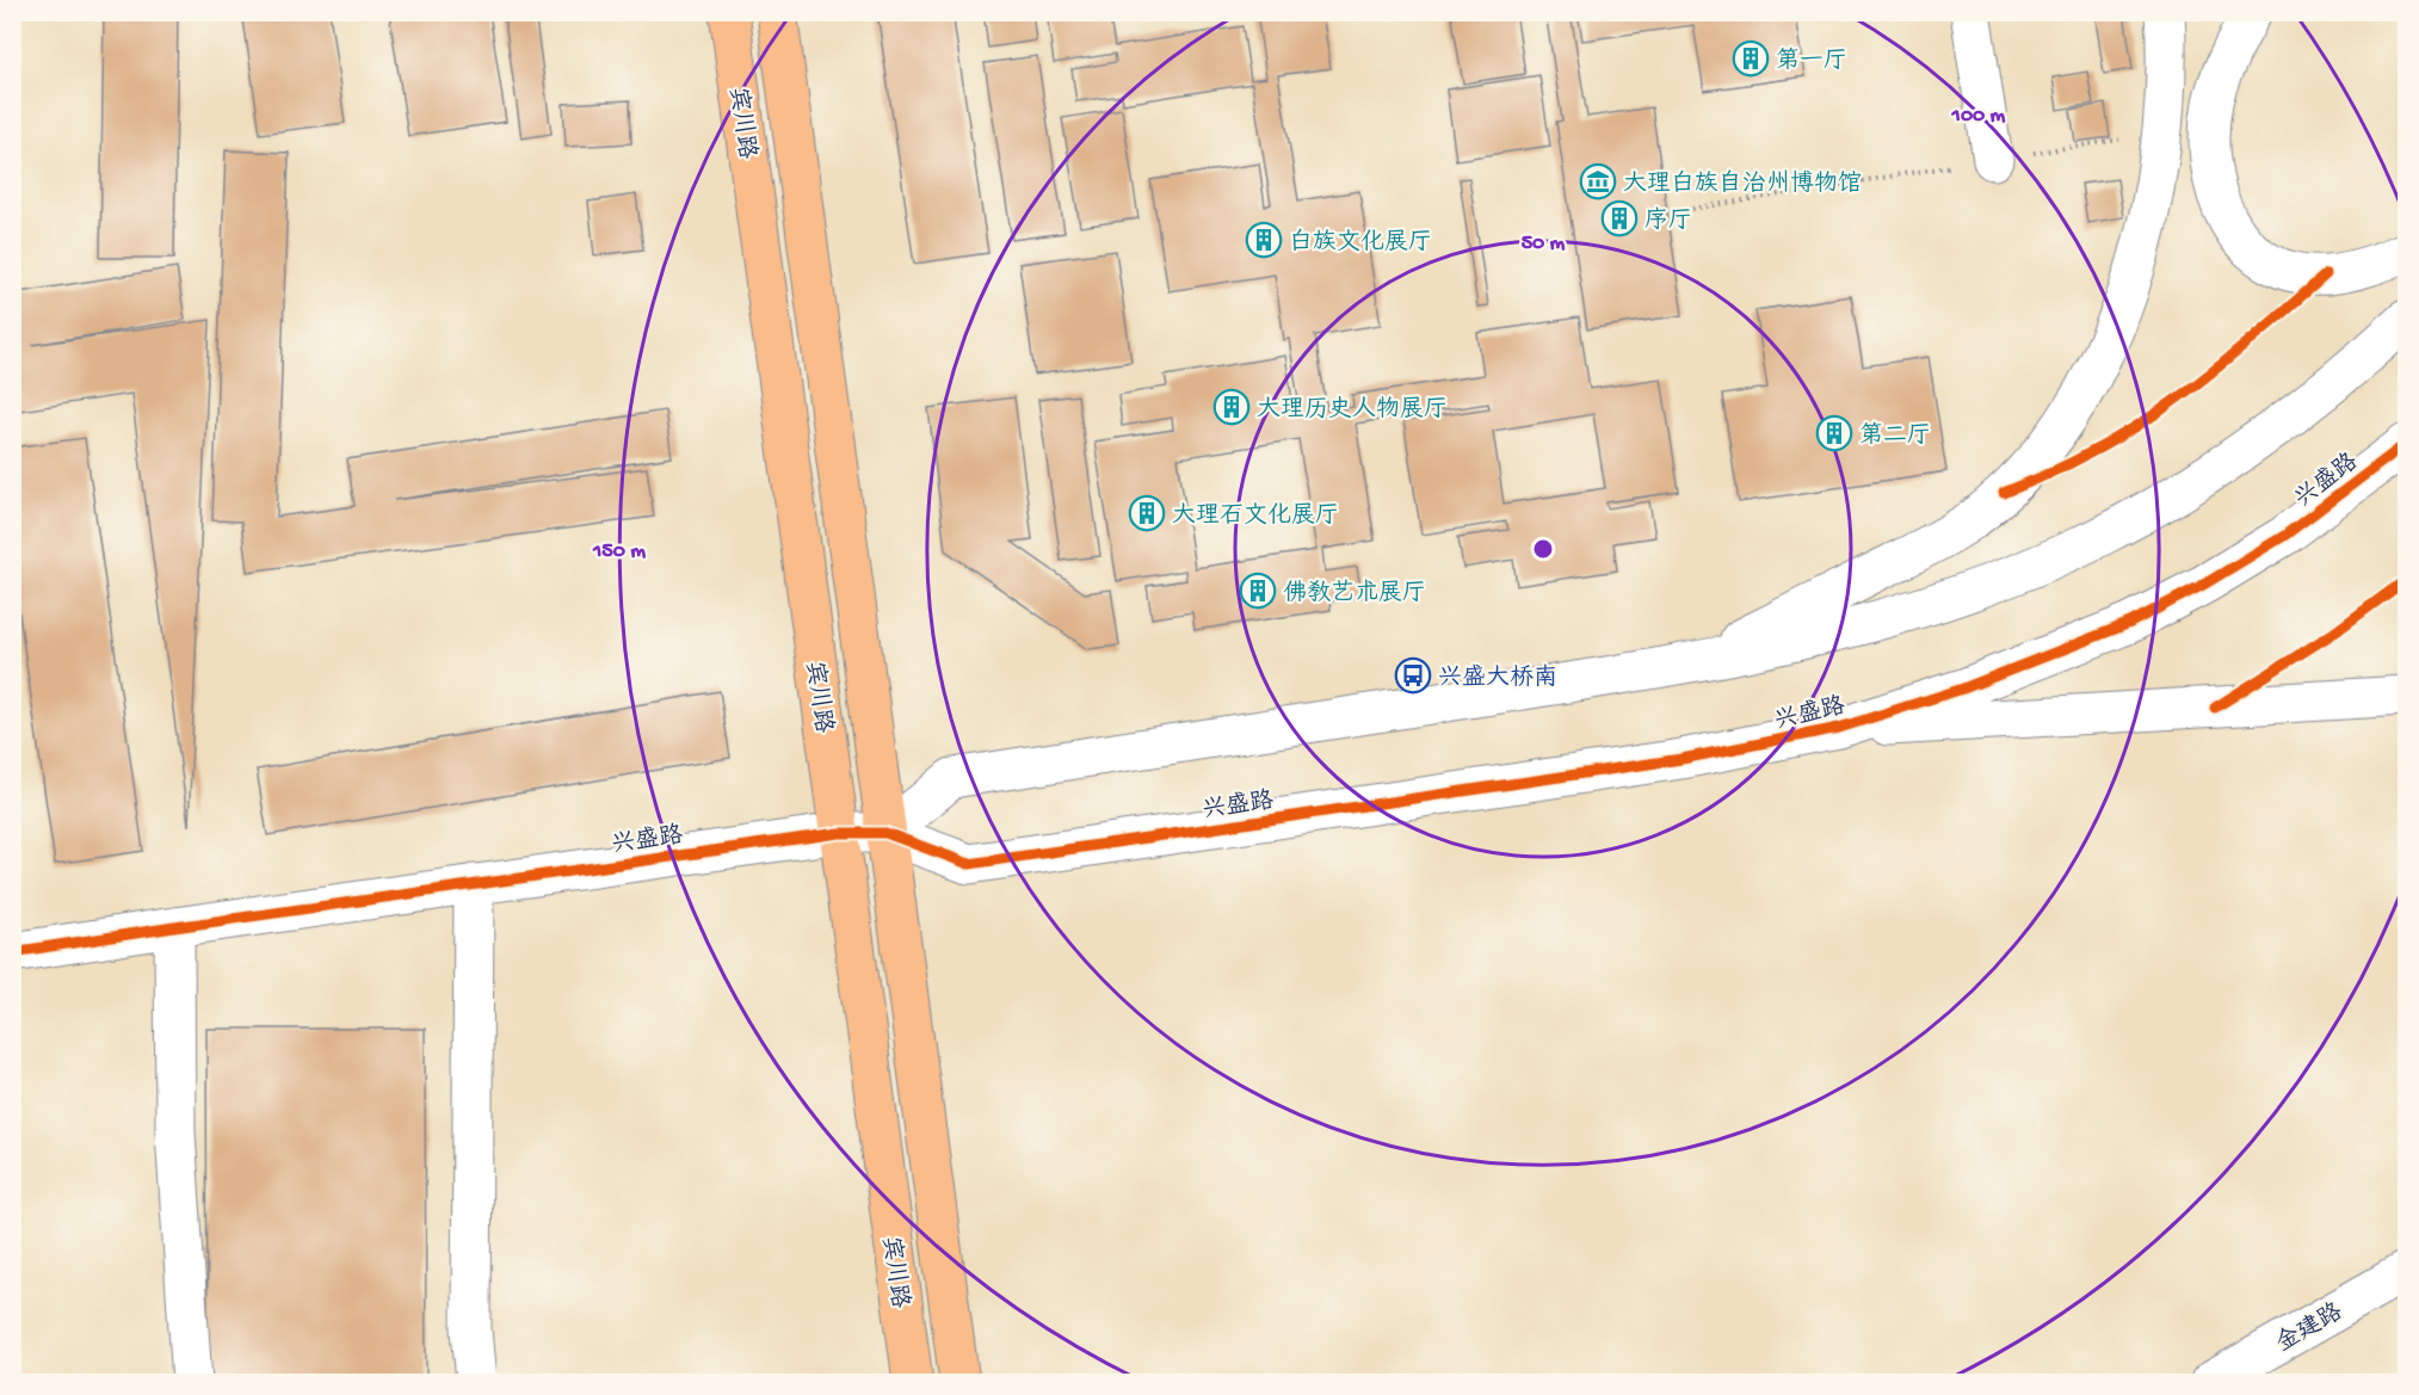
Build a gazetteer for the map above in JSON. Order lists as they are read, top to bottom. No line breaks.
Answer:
{"streets":{"main road":["宾川路"],"street":["兴盛路","金建路"]},"crossings":[["宾川路","兴盛路"]],"places":{"building":["第一厅","序厅","白族文化展厅","大理历史人物展厅","第二厅","大理石文化展厅","佛教艺术展厅"],"museum":["大理白族自治州博物馆"],"bus stop":["兴盛大桥南"]},"rings":["100 m","50 m","150 m"]}
